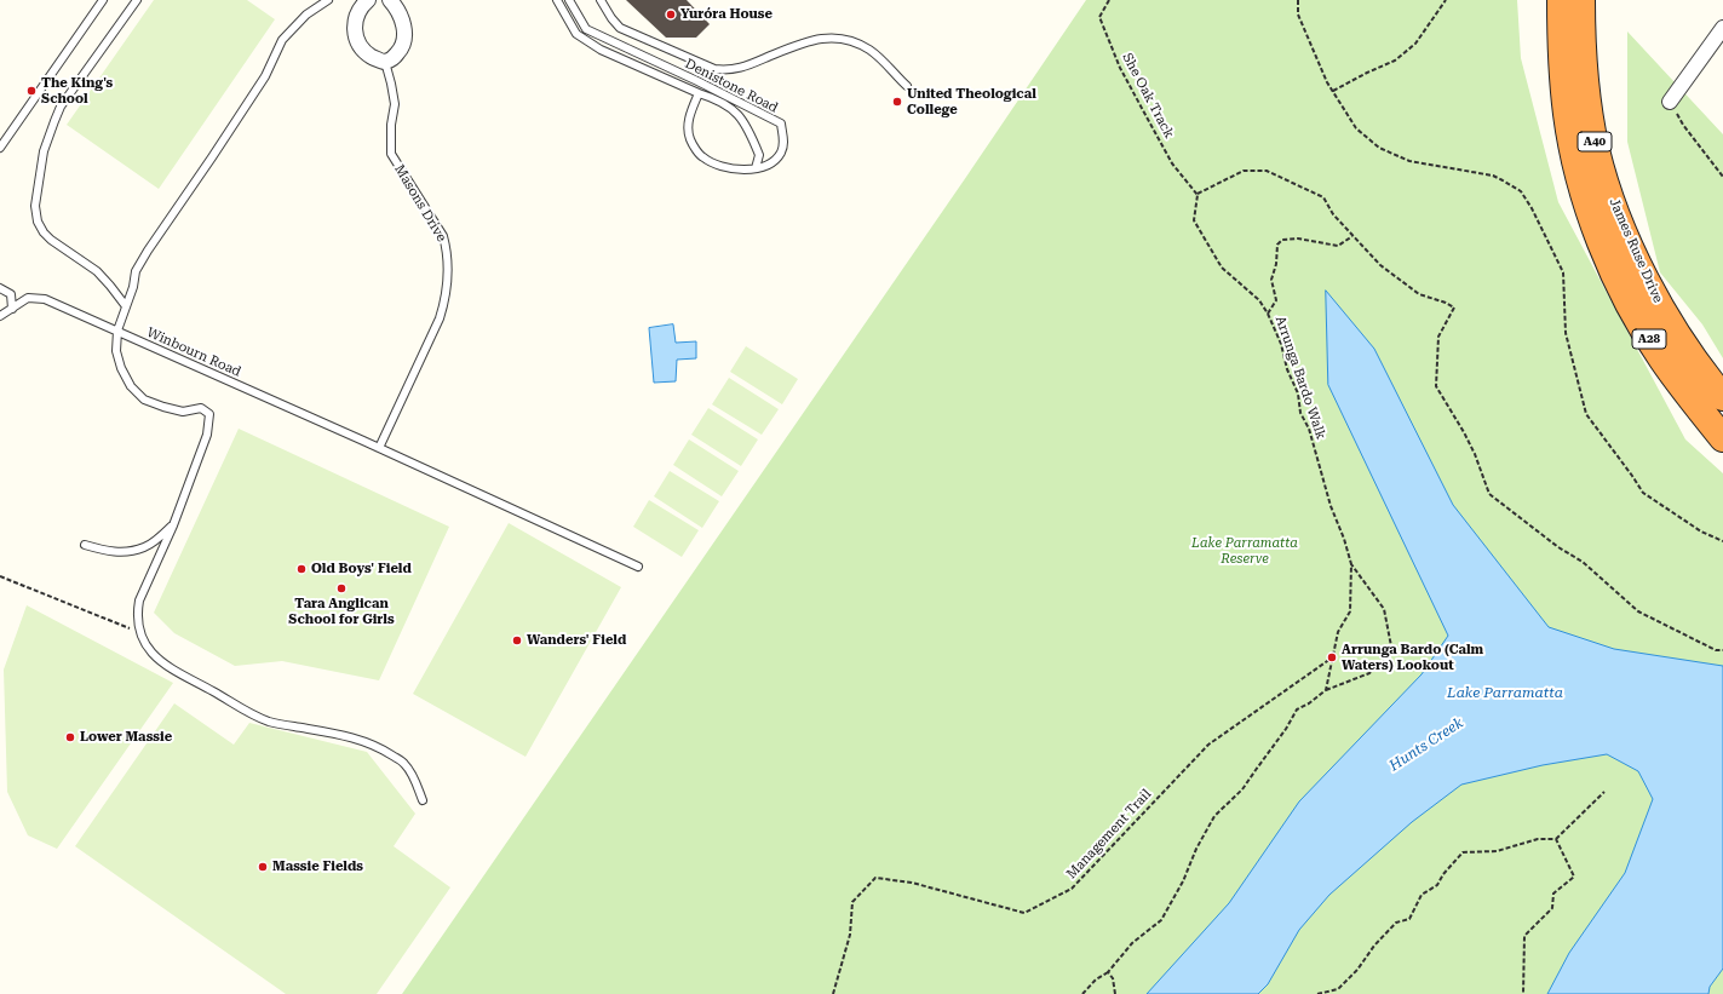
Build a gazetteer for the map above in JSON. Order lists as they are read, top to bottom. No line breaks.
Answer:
{"streets":{"highway":["A40","James Ruse Drive","A28"],"lane":["Denistone Road","Masons Drive","Winbourn Road"],"path":["She Oak Track","Arrunga Bardo Walk","Management Trail"]},"crossings":[["She Oak Track","Arrunga Bardo Walk"],["Masons Drive","Winbourn Road"],["James Ruse Drive","A28"],["Arrunga Bardo Walk","Management Trail"]],"water":["Lake Parramatta","Hunts Creek"],"parks":["Lake Parramatta Reserve"],"places":["Yuróra House","The King's School","United Theological College","Old Boys' Field","Tara Anglican School for Girls","Wanders' Field","Arrunga Bardo (Calm Waters) Lookout","Lower Massie","Massie Fields"]}
